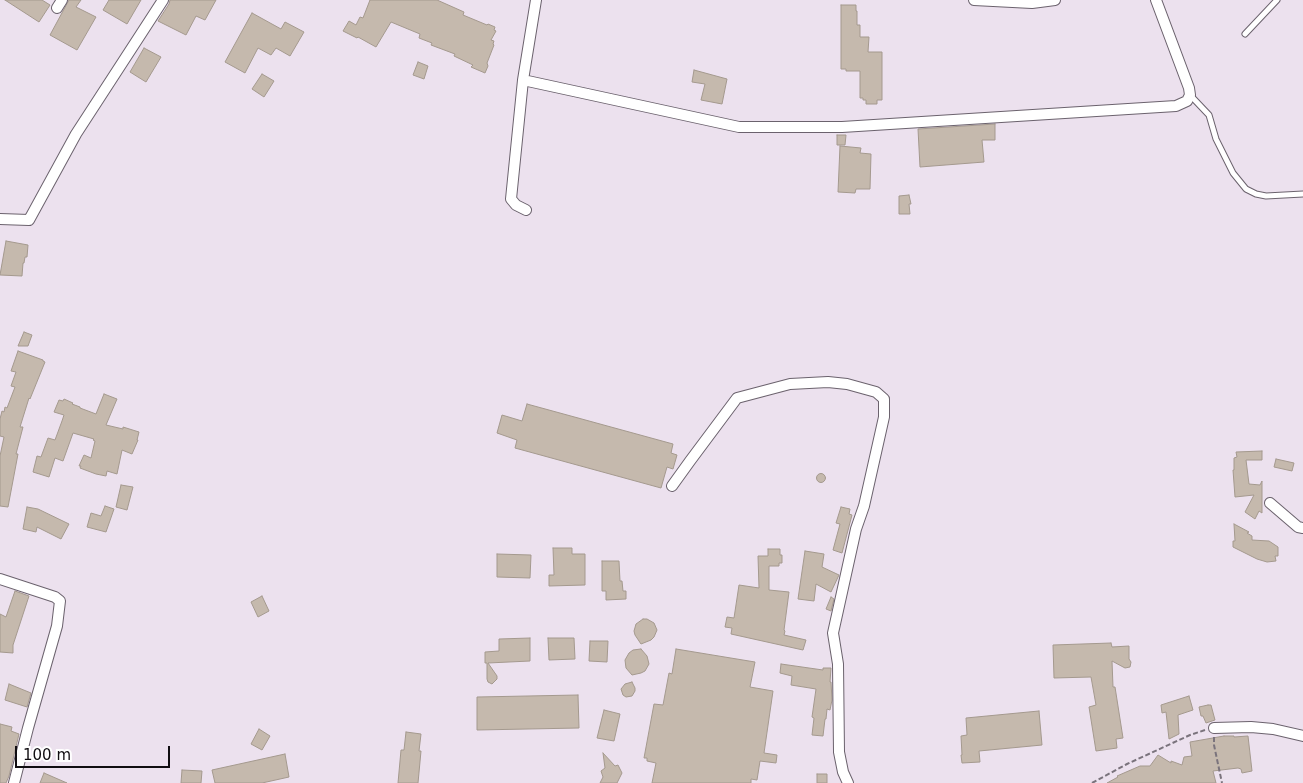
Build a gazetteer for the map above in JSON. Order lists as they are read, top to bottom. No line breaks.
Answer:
{"scale_bar":"100 m"}
